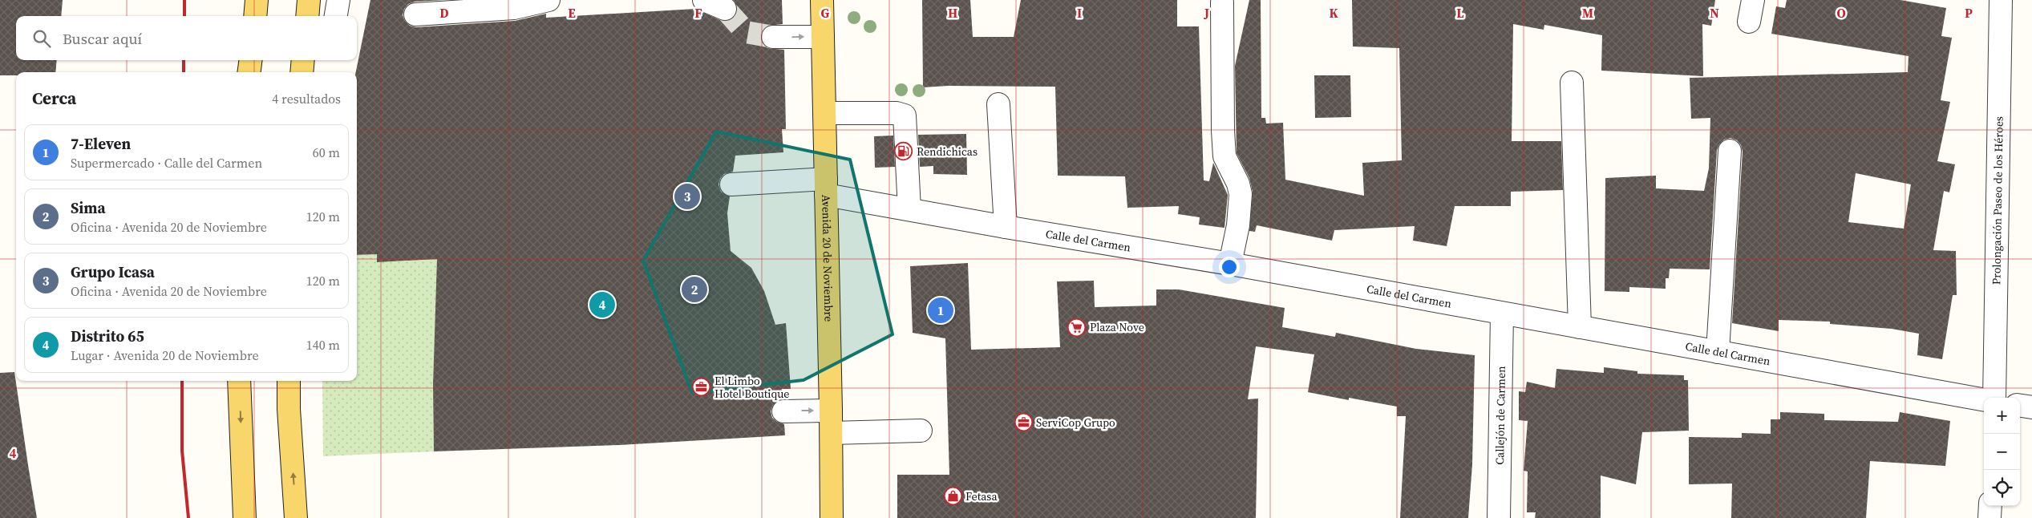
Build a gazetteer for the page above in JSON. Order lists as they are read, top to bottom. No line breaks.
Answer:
{"streets":{"main road":["Avenida 20 de Noviembre"],"street":["Prolongación Paseo de los Héroes","Calle del Carmen","Callejón de Carmen"]},"crossings":[["Calle del Carmen","Avenida 20 de Noviembre"],["Calle del Carmen","Callejón de Carmen"]],"places":{"fuel station":["Rendichicas"],"supermarket":["Plaza Nove"],"office":["El Limbo Hotel Boutique","ServiCop Grupo"],"shop":["Fetasa"]},"page":{"search":"Buscar aquí","heading":["Cerca","4 resultados"],"list":[{"mark":"1","name":"7-Eleven","note":"Supermercado · Calle del Carmen","value":"60 m"},{"mark":"2","name":"Sima","note":"Oficina · Avenida 20 de Noviembre","value":"120 m"},{"mark":"3","name":"Grupo Icasa","note":"Oficina · Avenida 20 de Noviembre","value":"120 m"},{"mark":"4","name":"Distrito 65","note":"Lugar · Avenida 20 de Noviembre","value":"140 m"}],"pins":["3","2","4","1"],"map_buttons":["+","−"]},"grid":{"columns":["D","E","F","G","H","I","J","K","L","M","N","O","P"],"rows":["4"]}}
